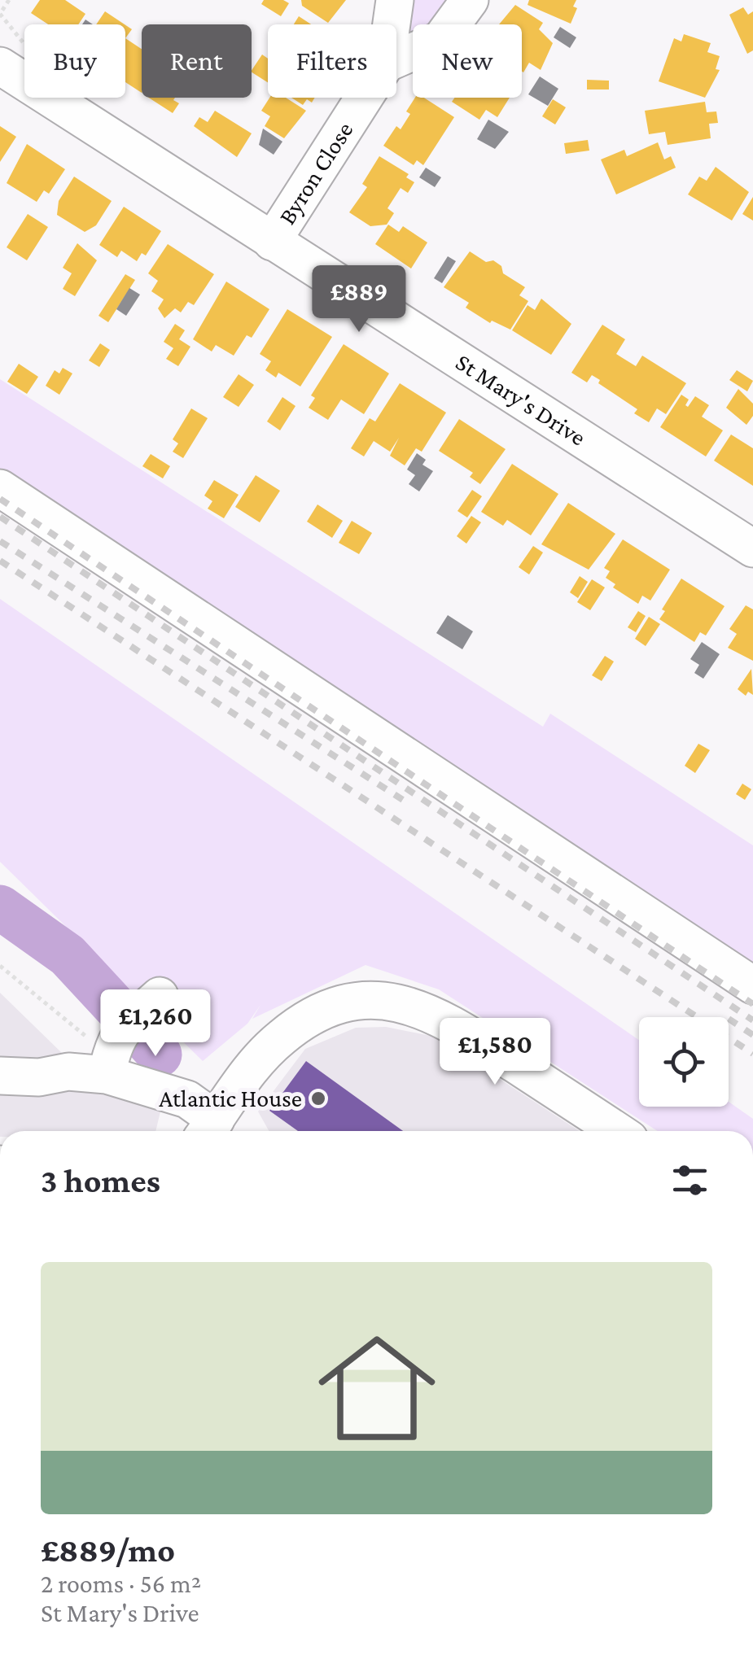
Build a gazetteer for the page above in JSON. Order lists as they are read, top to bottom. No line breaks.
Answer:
{"streets":{"street":["Byron Close","St Mary's Drive"]},"crossings":[["Byron Close","St Mary's Drive"]],"places":["Atlantic House"],"page":{"chip":["Buy","Rent","Filters","New"],"price":["£889","£1,260","£1,580"],"heading":"3 homes","list":[{"name":"£889/mo","note":"2 rooms · 56 m² · St Mary's Drive"}]}}
